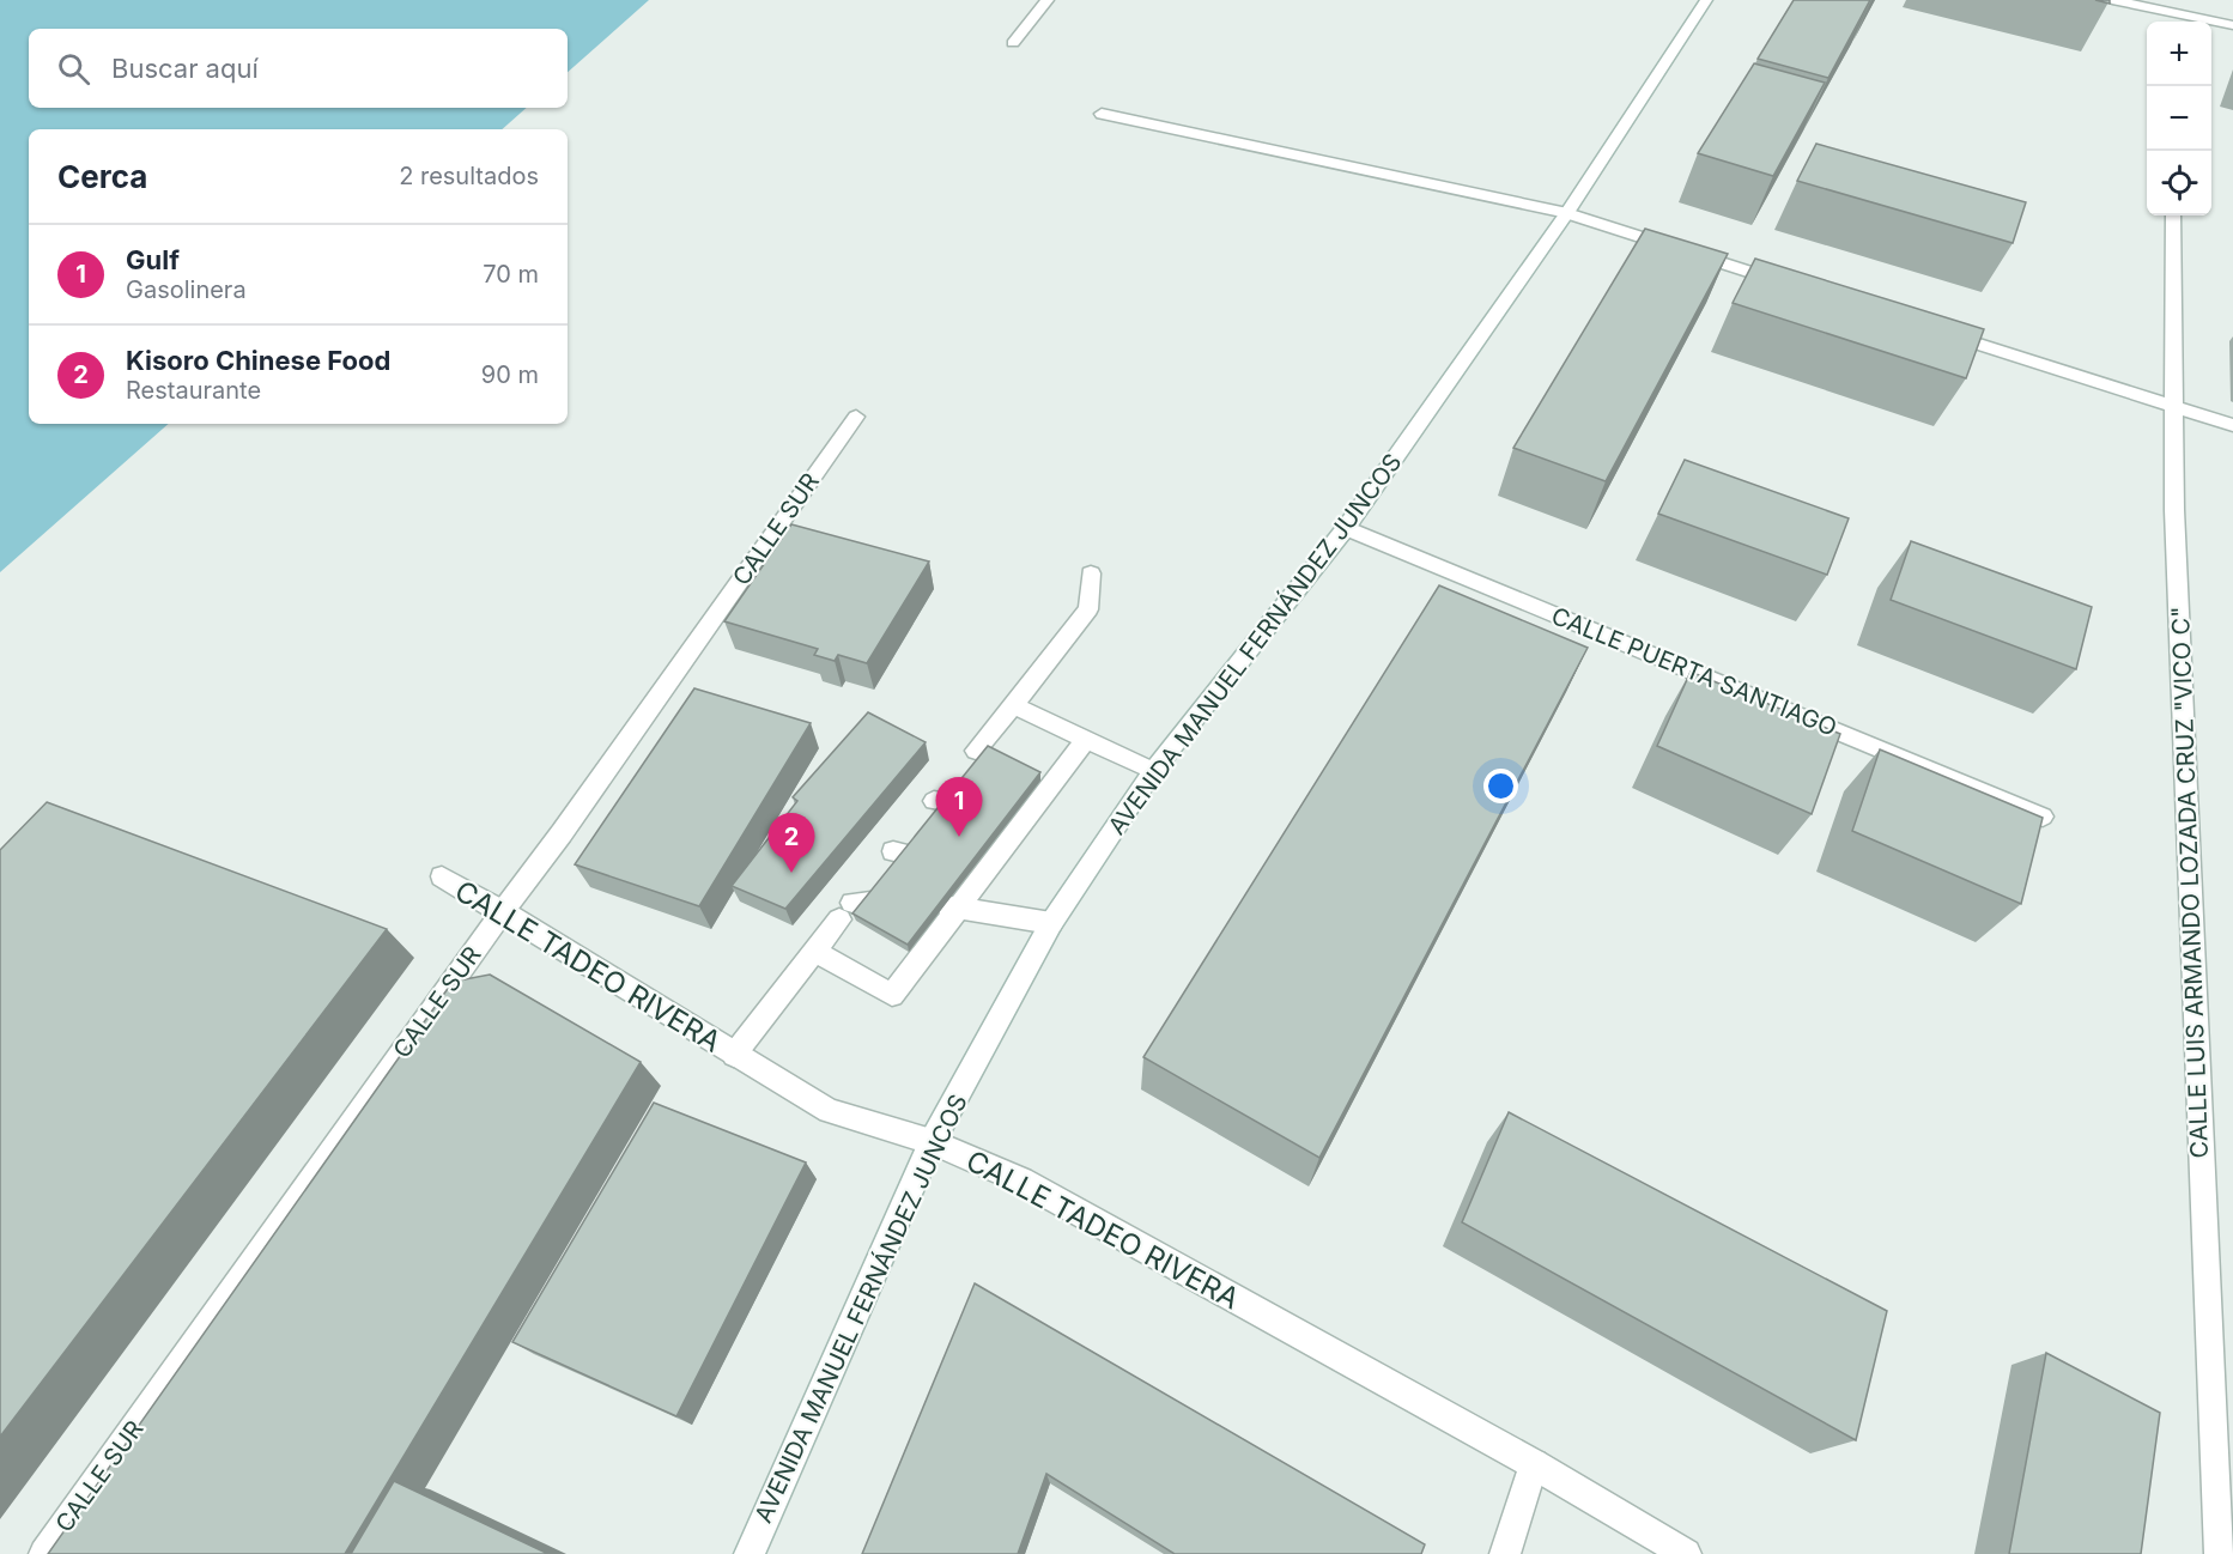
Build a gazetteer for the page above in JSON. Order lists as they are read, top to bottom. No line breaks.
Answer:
{"streets":{"street":["CALLE SUR","AVENIDA MANUEL FERNÁNDEZ JUNCOS","CALLE PUERTA SANTIAGO","CALLE LUIS ARMANDO LOZADA CRUZ \"VICO C\"","CALLE TADEO RIVERA"]},"crossings":[["CALLE SUR","CALLE TADEO RIVERA"],["AVENIDA MANUEL FERNÁNDEZ JUNCOS","CALLE PUERTA SANTIAGO"],["AVENIDA MANUEL FERNÁNDEZ JUNCOS","CALLE TADEO RIVERA"]],"page":{"map_buttons":["+","−"],"search":"Buscar aquí","heading":["Cerca","2 resultados"],"list":[{"mark":"1","name":"Gulf","note":"Gasolinera","value":"70 m"},{"mark":"2","name":"Kisoro Chinese Food","note":"Restaurante","value":"90 m"}],"pins":["1","2"]}}
